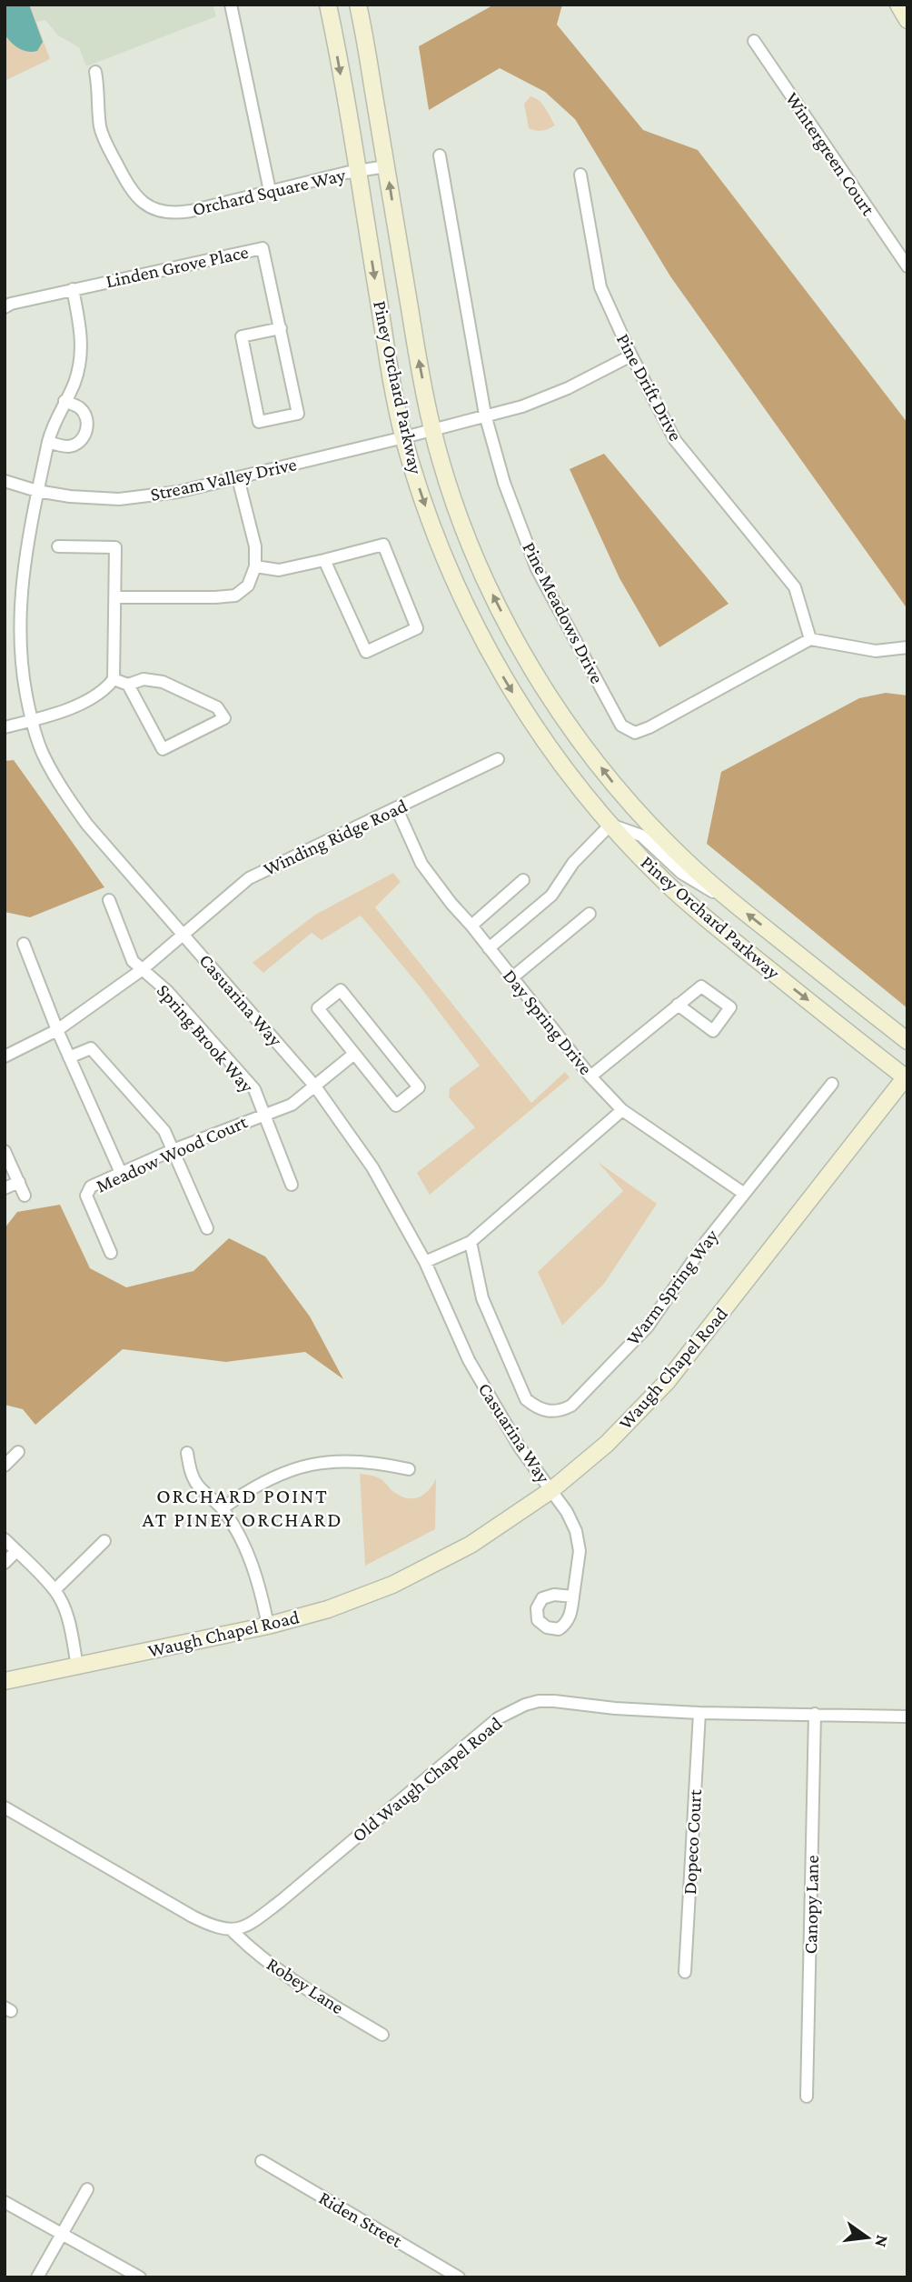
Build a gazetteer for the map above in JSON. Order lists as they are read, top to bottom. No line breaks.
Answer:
{"streets":{"street":["Wintergreen Court","Orchard Square Way","Linden Grove Place","Piney Orchard Parkway","Pine Drift Drive","Stream Valley Drive","Pine Meadows Drive","Winding Ridge Road","Casuarina Way","Day Spring Drive","Spring Brook Way","Meadow Wood Court","Warm Spring Way","Waugh Chapel Road","Old Waugh Chapel Road","Dopeco Court","Canopy Lane","Robey Lane","Riden Street"]},"crossings":[["Orchard Square Way","Piney Orchard Parkway"],["Piney Orchard Parkway","Stream Valley Drive"],["Piney Orchard Parkway","Waugh Chapel Road"],["Pine Drift Drive","Stream Valley Drive"],["Pine Drift Drive","Pine Meadows Drive"],["Stream Valley Drive","Pine Meadows Drive"],["Stream Valley Drive","Casuarina Way"],["Winding Ridge Road","Casuarina Way"],["Winding Ridge Road","Day Spring Drive"],["Winding Ridge Road","Spring Brook Way"],["Casuarina Way","Meadow Wood Court"],["Casuarina Way","Waugh Chapel Road"],["Day Spring Drive","Warm Spring Way"],["Spring Brook Way","Meadow Wood Court"],["Old Waugh Chapel Road","Dopeco Court"],["Old Waugh Chapel Road","Canopy Lane"],["Old Waugh Chapel Road","Robey Lane"]],"districts":["ORCHARD POINT AT PINEY ORCHARD"],"north":"right"}
